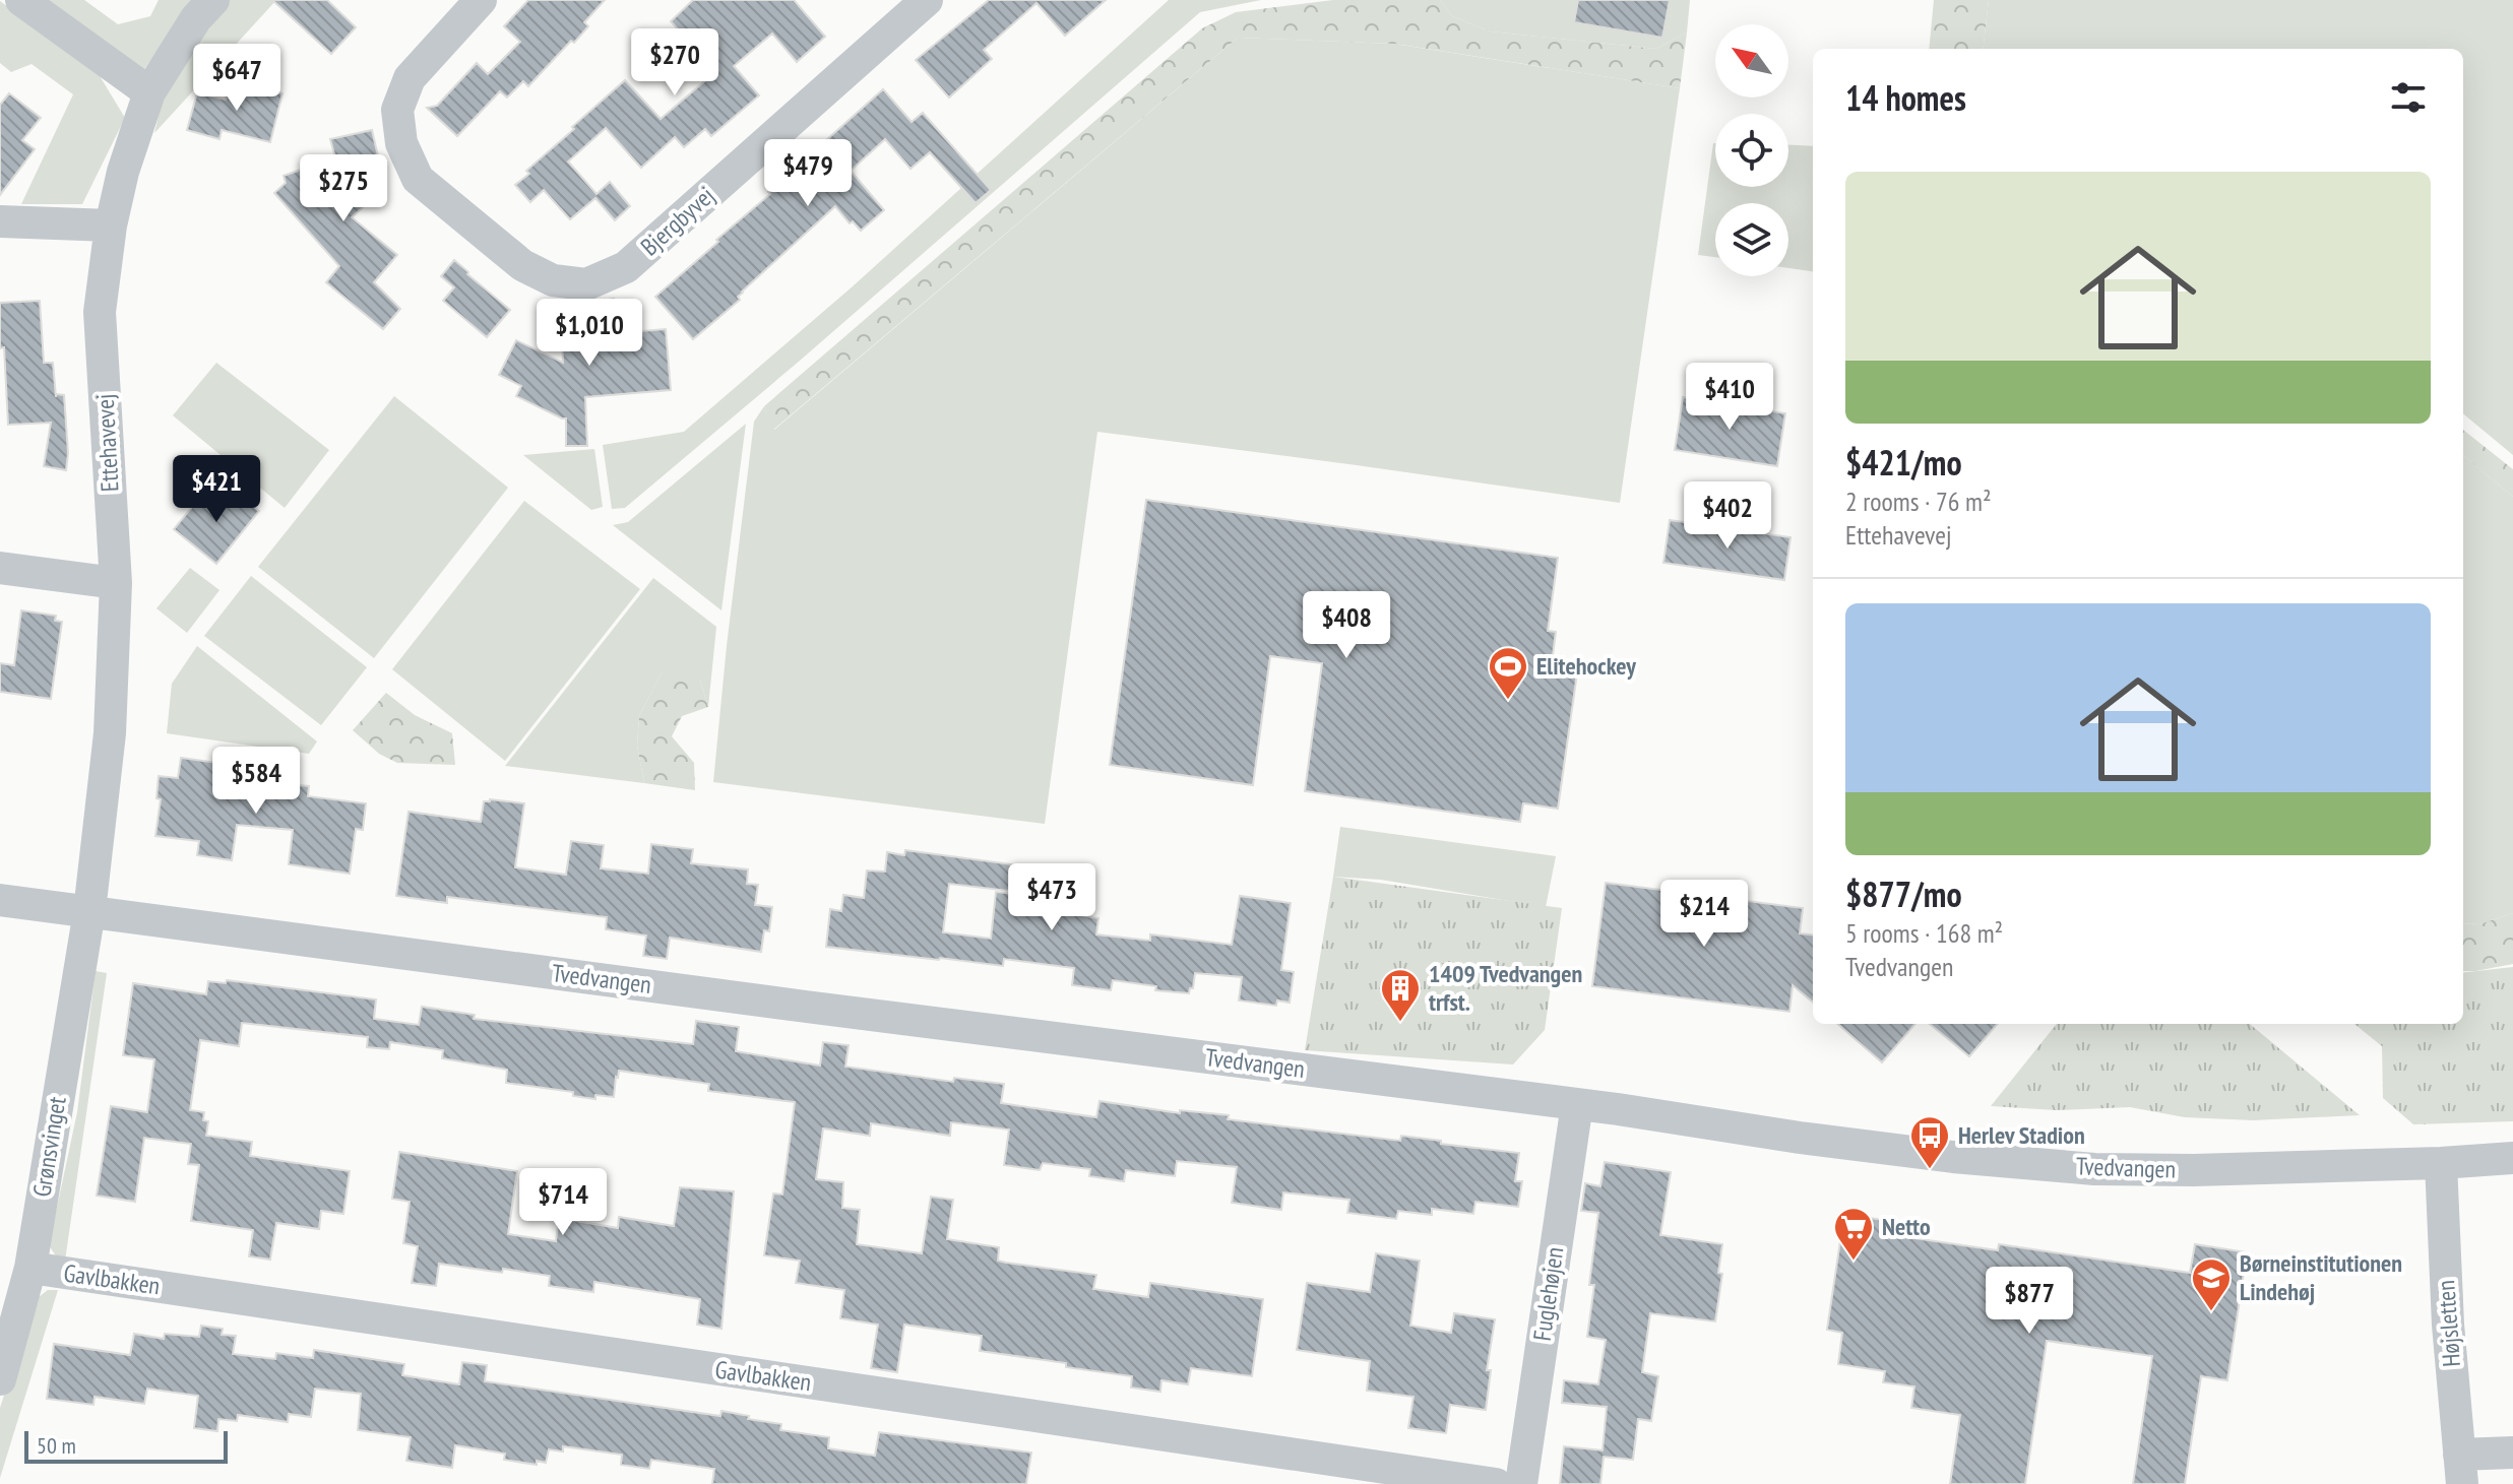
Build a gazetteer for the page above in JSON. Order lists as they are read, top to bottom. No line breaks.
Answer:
{"streets":{"street":["Bjergbyvej","Ettehavevej","Tvedvangen","Grønsvinget","Gavlbakken","Fuglehøjen","Højsletten"]},"crossings":[["Ettehavevej","Tvedvangen"],["Ettehavevej","Grønsvinget"],["Tvedvangen","Grønsvinget"],["Tvedvangen","Fuglehøjen"],["Tvedvangen","Højsletten"],["Grønsvinget","Gavlbakken"]],"places":{"sports":["Elitehockey"],"building":["1409 Tvedvangen trfst."],"bus stop":["Herlev Stadion"],"supermarket":["Netto"],"school or university":["Børneinstitutionen Lindehøj"]},"scale_bar":"50 m","north":"top left","page":{"price":["$270","$647","$479","$275","$1,010","$410","$421","$402","$408","$584","$473","$214","$714","$877"],"heading":"14 homes","list":[{"name":"$421/mo","note":"2 rooms · 76 m² · Ettehavevej"},{"name":"$877/mo","note":"5 rooms · 168 m² · Tvedvangen"}],"scale":"50 m"}}
